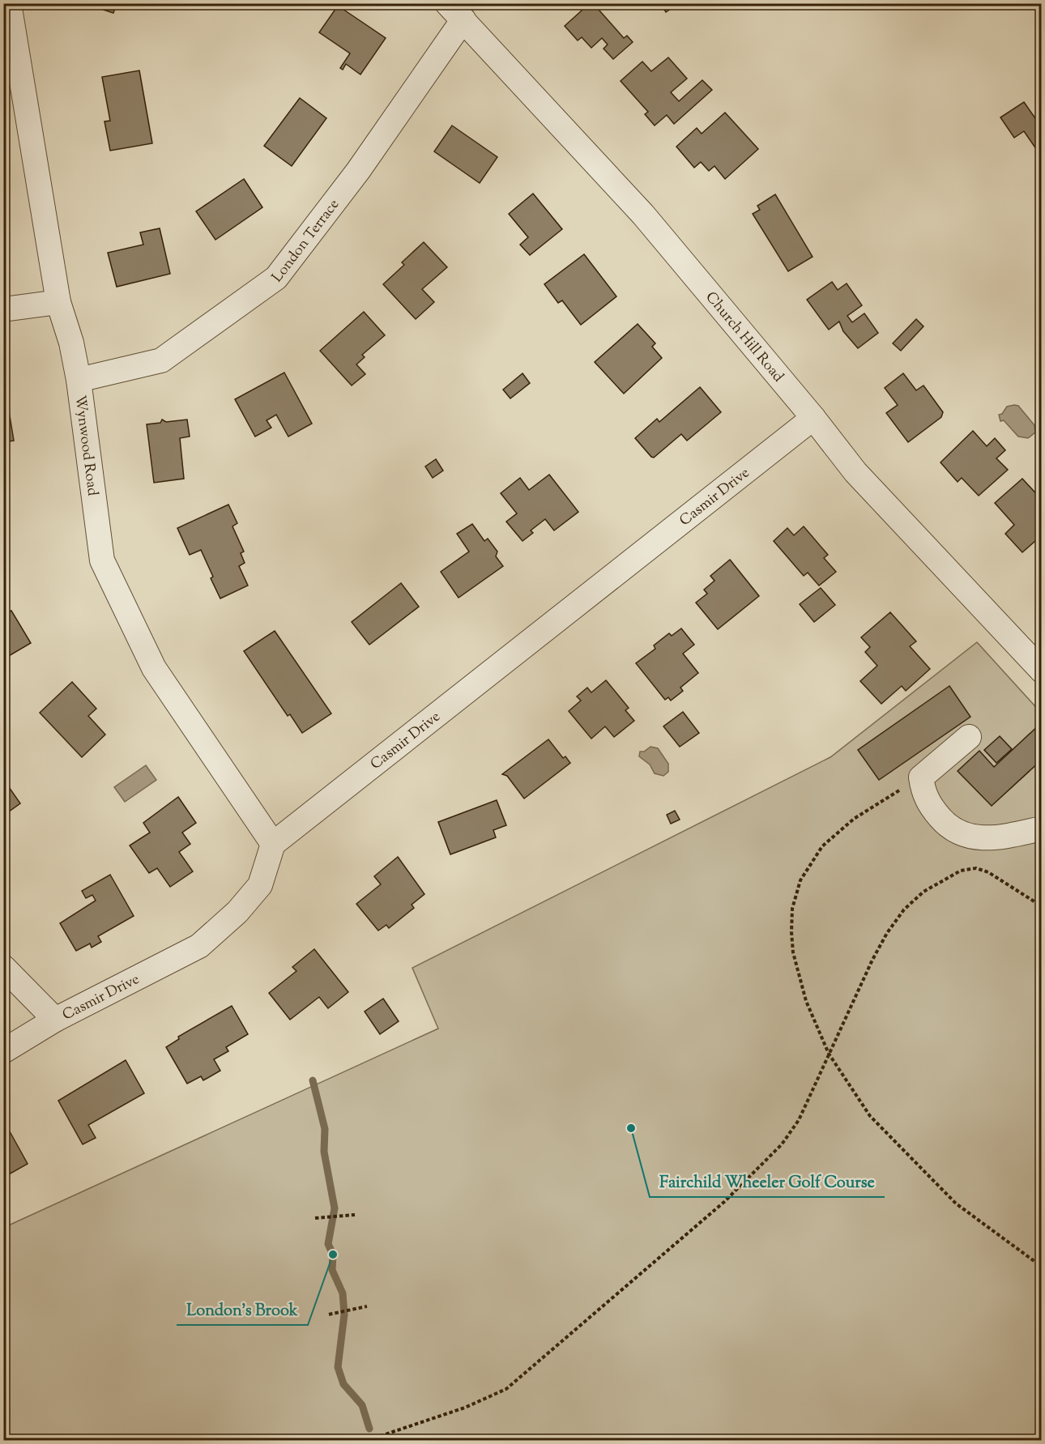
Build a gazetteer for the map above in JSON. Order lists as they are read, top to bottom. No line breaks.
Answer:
{"streets":{"street":["London Terrace","Church Hill Road","Wynwood Road","Casmir Drive"]},"crossings":[["London Terrace","Church Hill Road"],["London Terrace","Wynwood Road"],["Church Hill Road","Casmir Drive"],["Wynwood Road","Casmir Drive"]],"places":["Fairchild Wheeler Golf Course","London's Brook"]}
